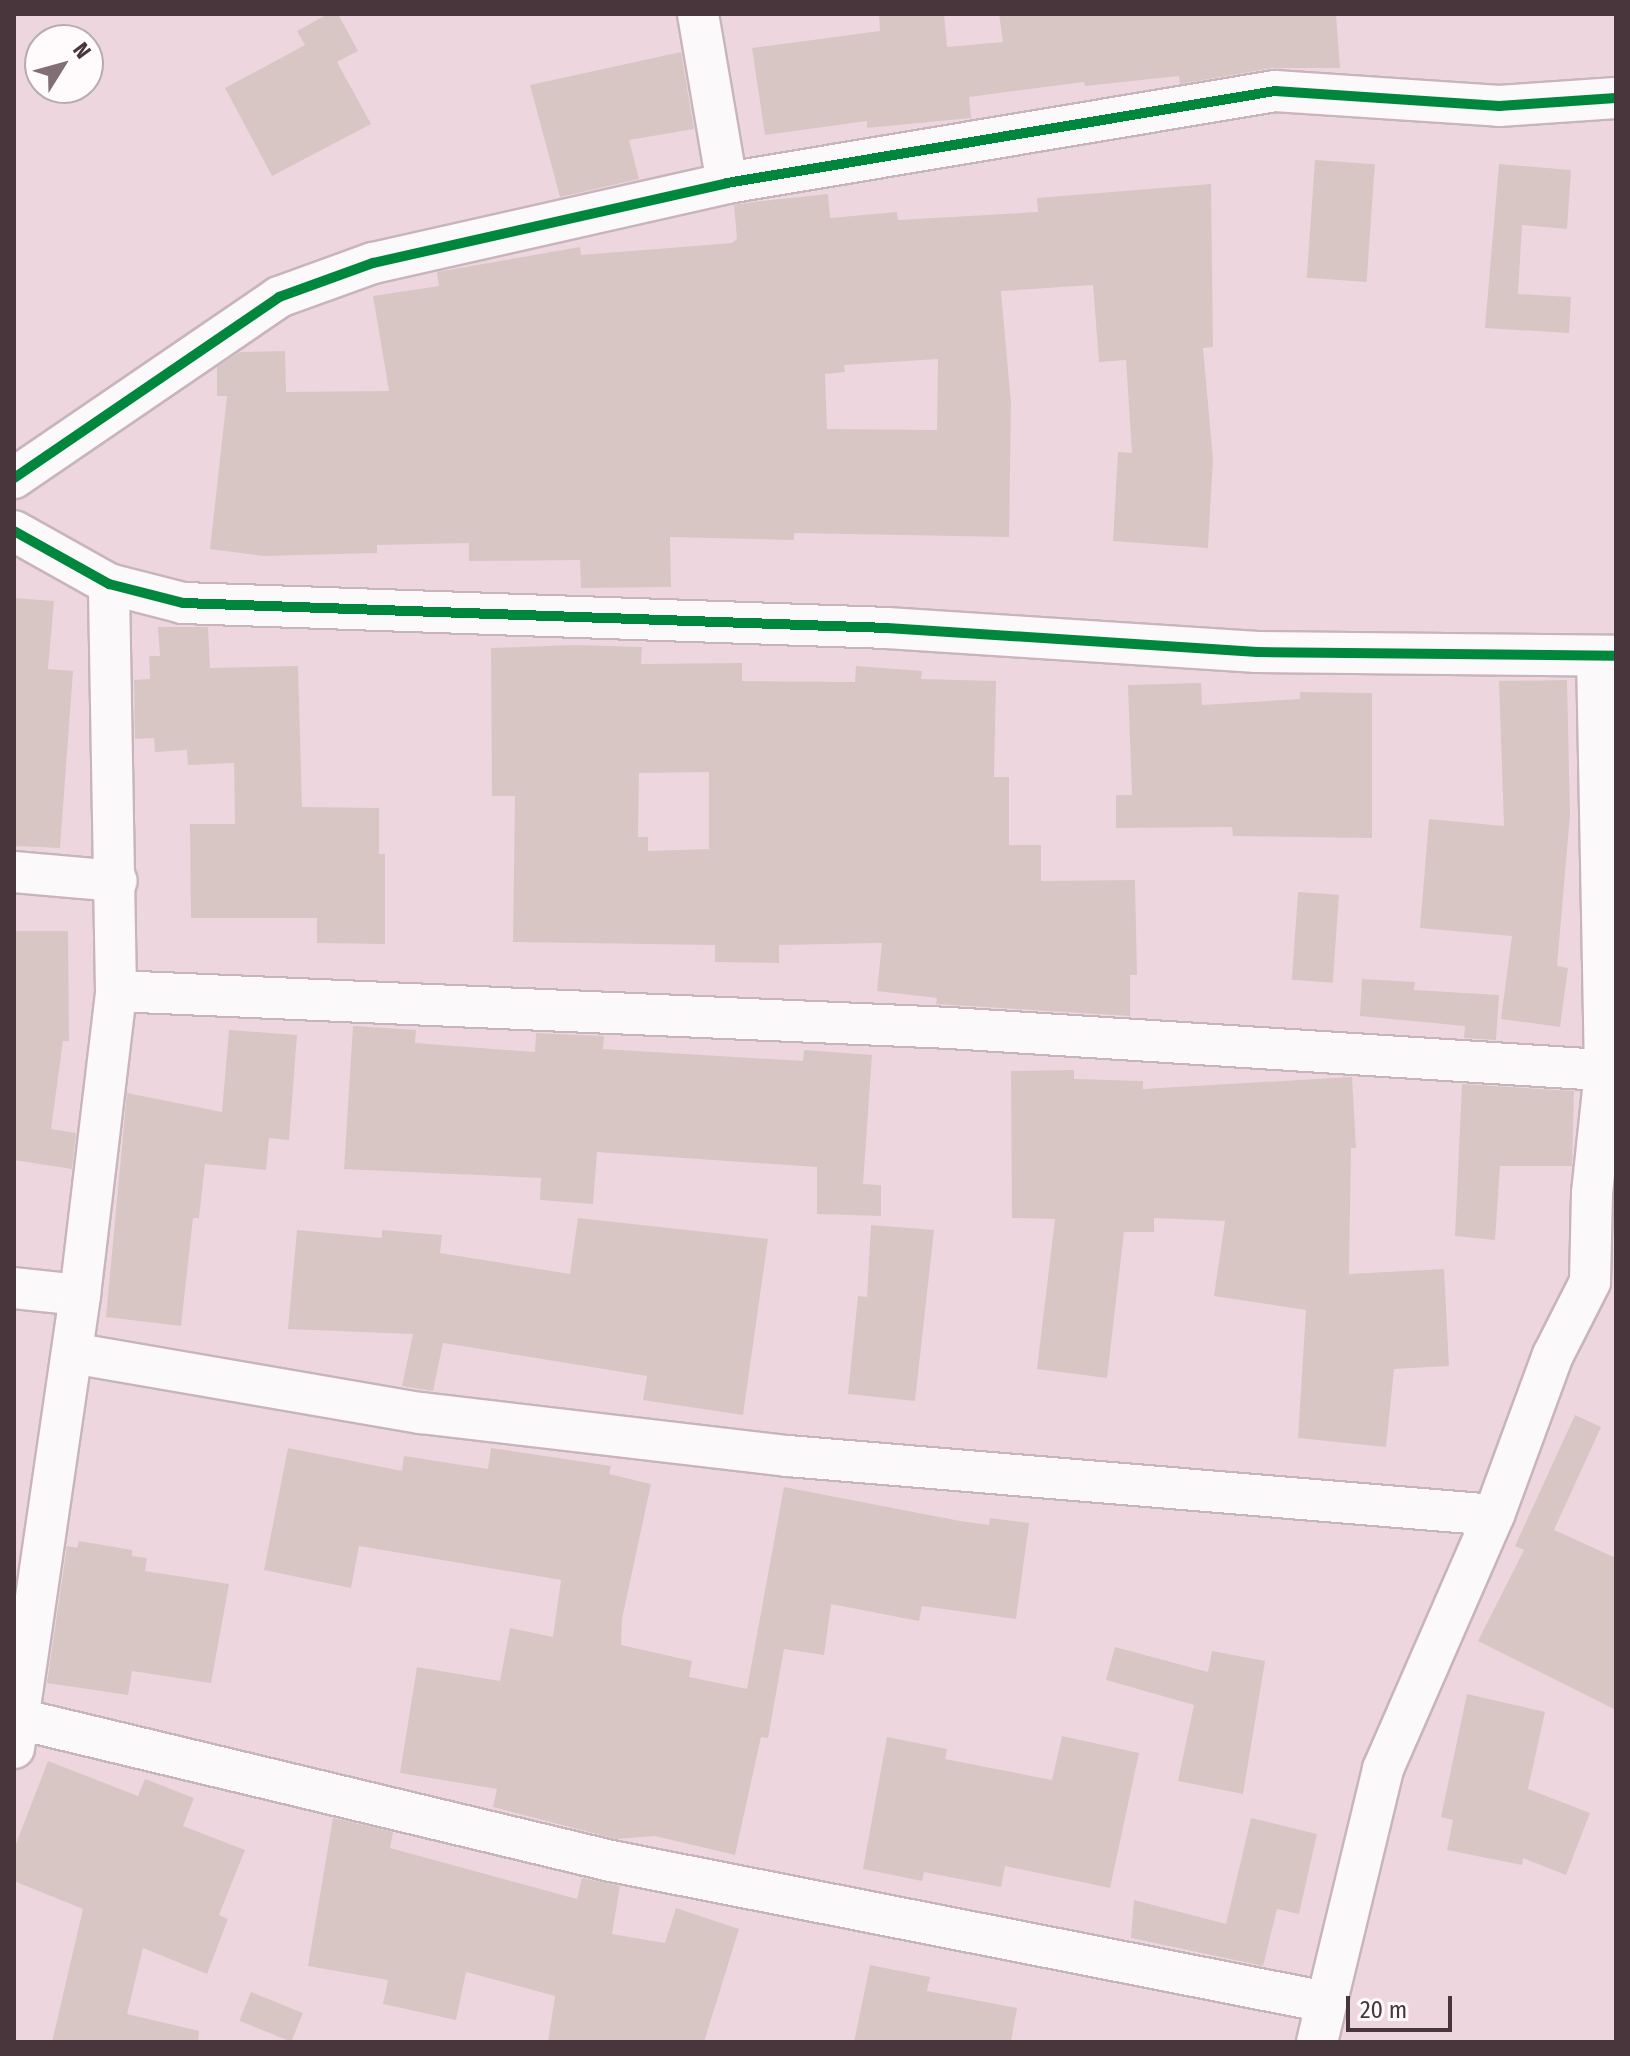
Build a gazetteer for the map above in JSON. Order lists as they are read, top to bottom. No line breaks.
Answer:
{"scale_bar":"20 m","north":"top right"}
